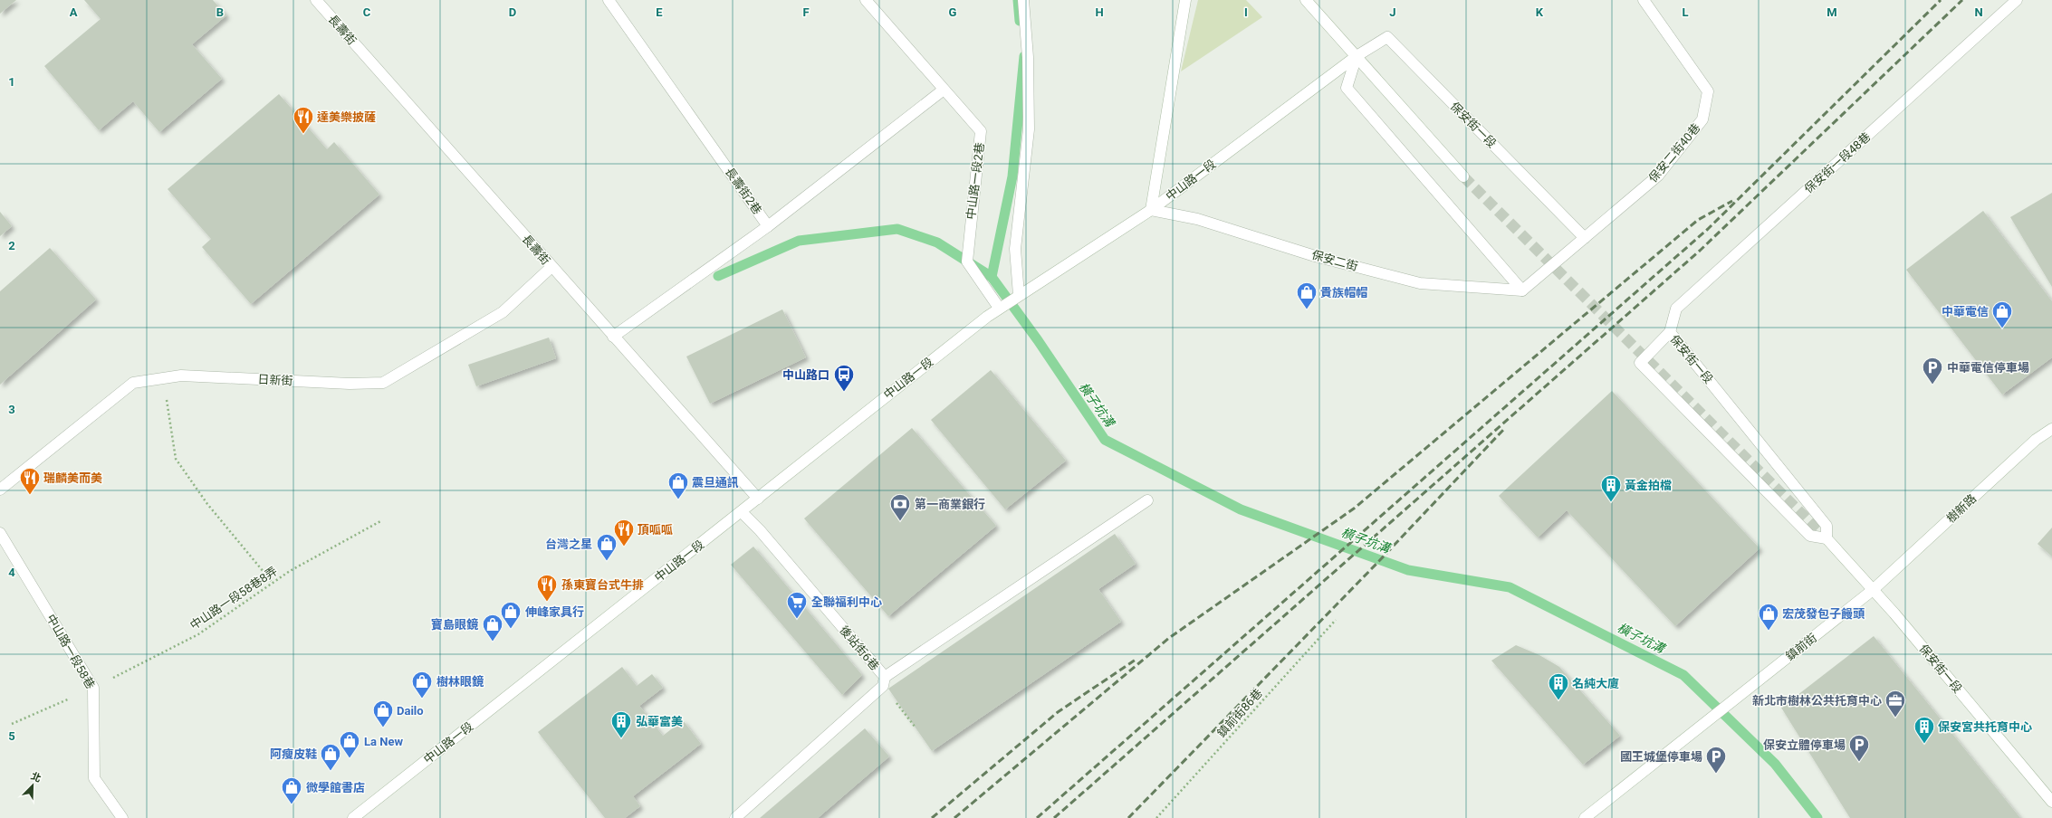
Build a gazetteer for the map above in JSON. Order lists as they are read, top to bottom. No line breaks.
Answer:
{"streets":{"street":["長壽街","保安街一段","保安二街40巷","保安街一段48巷","中山路一段","中山路一段2巷","長壽街2巷","保安二街","日新街","樹新路","鎮前街","後站街6巷","中山路一段58巷"],"path":["中山路一段58巷8弄","鎮前街86巷"]},"crossings":[["長壽街","中山路一段"],["長壽街","長壽街2巷"],["長壽街","日新街"],["保安街一段","保安二街40巷"],["保安街一段","保安街一段48巷"],["保安街一段","中山路一段"],["保安街一段","樹新路"],["保安街一段","鎮前街"],["保安二街40巷","保安二街"],["中山路一段","中山路一段2巷"],["中山路一段","保安二街"],["中山路一段","後站街6巷"],["樹新路","鎮前街"],["中山路一段58巷8弄","中山路一段58巷"]],"water":["橫子坑溝"],"places":{"restaurant":["達美樂披薩","瑞麟美而美","頂呱呱","孫東寶台式牛排"],"shop":["貴族帽帽","中華電信","震旦通訊","台灣之星","伸峰家具行","宏茂發包子饅頭","寶島眼鏡","樹林眼鏡","Dailo","La New","阿瘦皮鞋","微學館書店"],"parking":["中華電信停車場","保安立體停車場","國王城堡停車場"],"bus stop":["中山路口"],"building":["黃金拍檔","名純大廈","弘華富美","保安宮共托育中心"],"bank":["第一商業銀行"],"supermarket":["全聯福利中心"],"office":["新北市樹林公共托育中心"]},"north":"top right","grid":{"columns":["A","B","C","D","E","F","G","H","I","J","K","L","M","N"],"rows":["1","2","3","4","5"]}}
